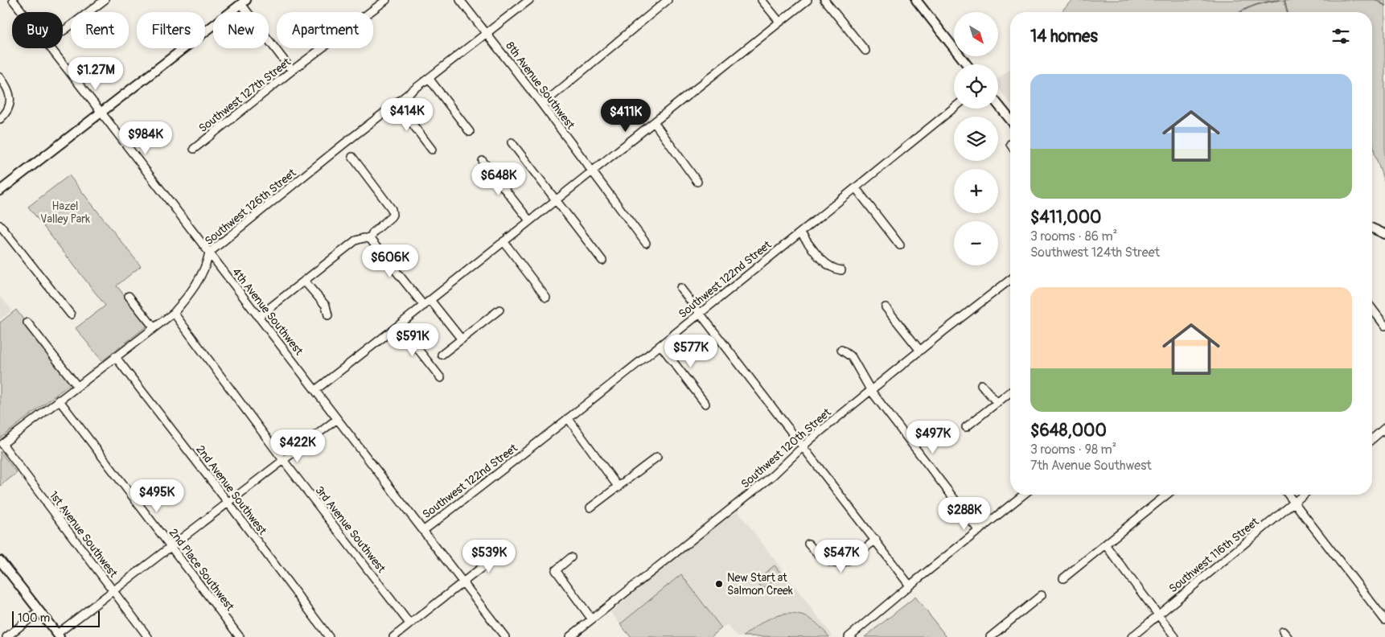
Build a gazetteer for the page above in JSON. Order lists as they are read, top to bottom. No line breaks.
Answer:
{"streets":{"street":["8th Avenue Southwest","Southwest 127th Street","Southwest 126th Street","Southwest 122nd Street","4th Avenue Southwest","Southwest 120th Street","2nd Avenue Southwest","3rd Avenue Southwest","1st Avenue Southwest","Southwest 116th Street","2nd Place Southwest"]},"crossings":[["8th Avenue Southwest","Southwest 126th Street"],["Southwest 126th Street","4th Avenue Southwest"],["Southwest 126th Street","2nd Avenue Southwest"],["Southwest 126th Street","3rd Avenue Southwest"],["Southwest 126th Street","1st Avenue Southwest"],["Southwest 126th Street","2nd Place Southwest"],["Southwest 122nd Street","4th Avenue Southwest"]],"parks":["Hazel Valley Park"],"places":["New Start at Salmon Creek"],"scale_bar":"100 m","north":"bottom right","page":{"map_buttons":["+","−"],"chip":["Buy","Rent","Filters","New","Apartment"],"heading":"14 homes","price":["$1.27M","$414K","$411K","$984K","$648K","$606K","$591K","$577K","$497K","$422K","$495K","$288K","$539K","$547K"],"list":[{"name":"$411,000","note":"3 rooms · 86 m² · Southwest 124th Street"},{"name":"$648,000","note":"3 rooms · 98 m² · 7th Avenue Southwest"}],"scale":"100 m"}}
